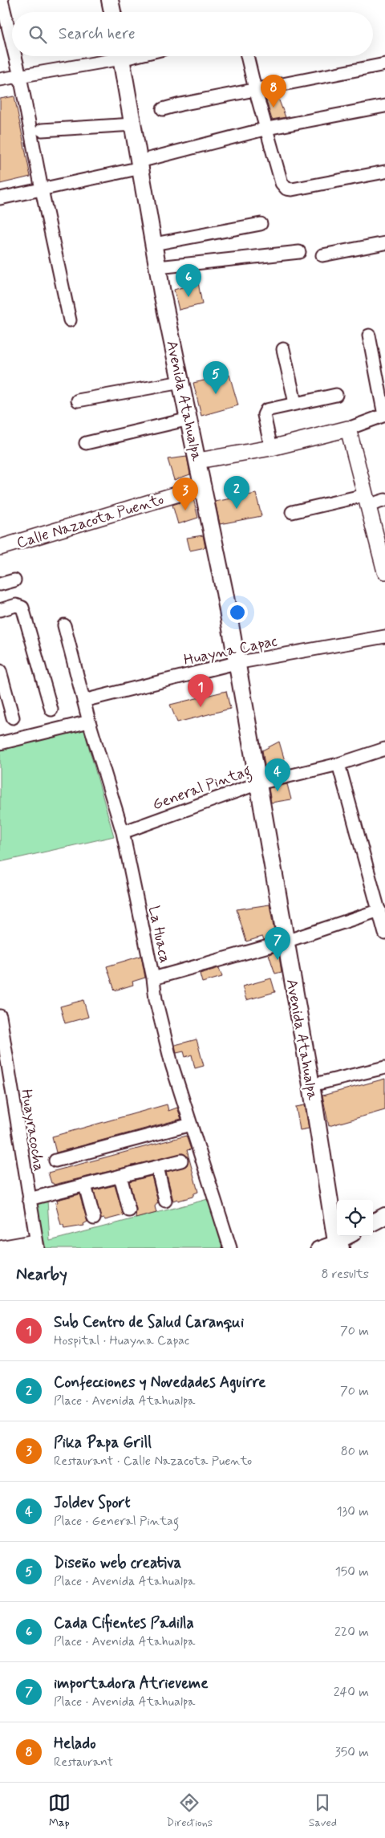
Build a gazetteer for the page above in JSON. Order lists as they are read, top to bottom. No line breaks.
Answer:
{"streets":{"main road":["Avenida Atahualpa"],"street":["Calle Nazacota Puento","Huayna Capac","General Pintag","La Huaca","Huayracocha"]},"crossings":[["Avenida Atahualpa","Calle Nazacota Puento"],["Avenida Atahualpa","Huayna Capac"],["Avenida Atahualpa","General Pintag"],["Huayna Capac","La Huaca"],["General Pintag","La Huaca"]],"page":{"search":"Search here","pins":["8","6","5","2","3","1","4","7"],"heading":["Nearby","8 results"],"list":[{"mark":"1","name":"Sub Centro de Salud Caranqui","note":"Hospital · Huayna Capac","value":"70 m"},{"mark":"2","name":"Confecciones y Novedades Aguirre","note":"Place · Avenida Atahualpa","value":"70 m"},{"mark":"3","name":"Pika Papa Grill","note":"Restaurant · Calle Nazacota Puento","value":"80 m"},{"mark":"4","name":"Joldev Sport","note":"Place · General Pintag","value":"130 m"},{"mark":"5","name":"Diseño web creativa","note":"Place · Avenida Atahualpa","value":"150 m"},{"mark":"6","name":"Cada Cifientes Padilla","note":"Place · Avenida Atahualpa","value":"220 m"},{"mark":"7","name":"importadora Atrieveme","note":"Place · Avenida Atahualpa","value":"240 m"},{"mark":"8","name":"Helado","note":"Restaurant","value":"350 m"}],"nav":["Map","Directions","Saved"]}}
